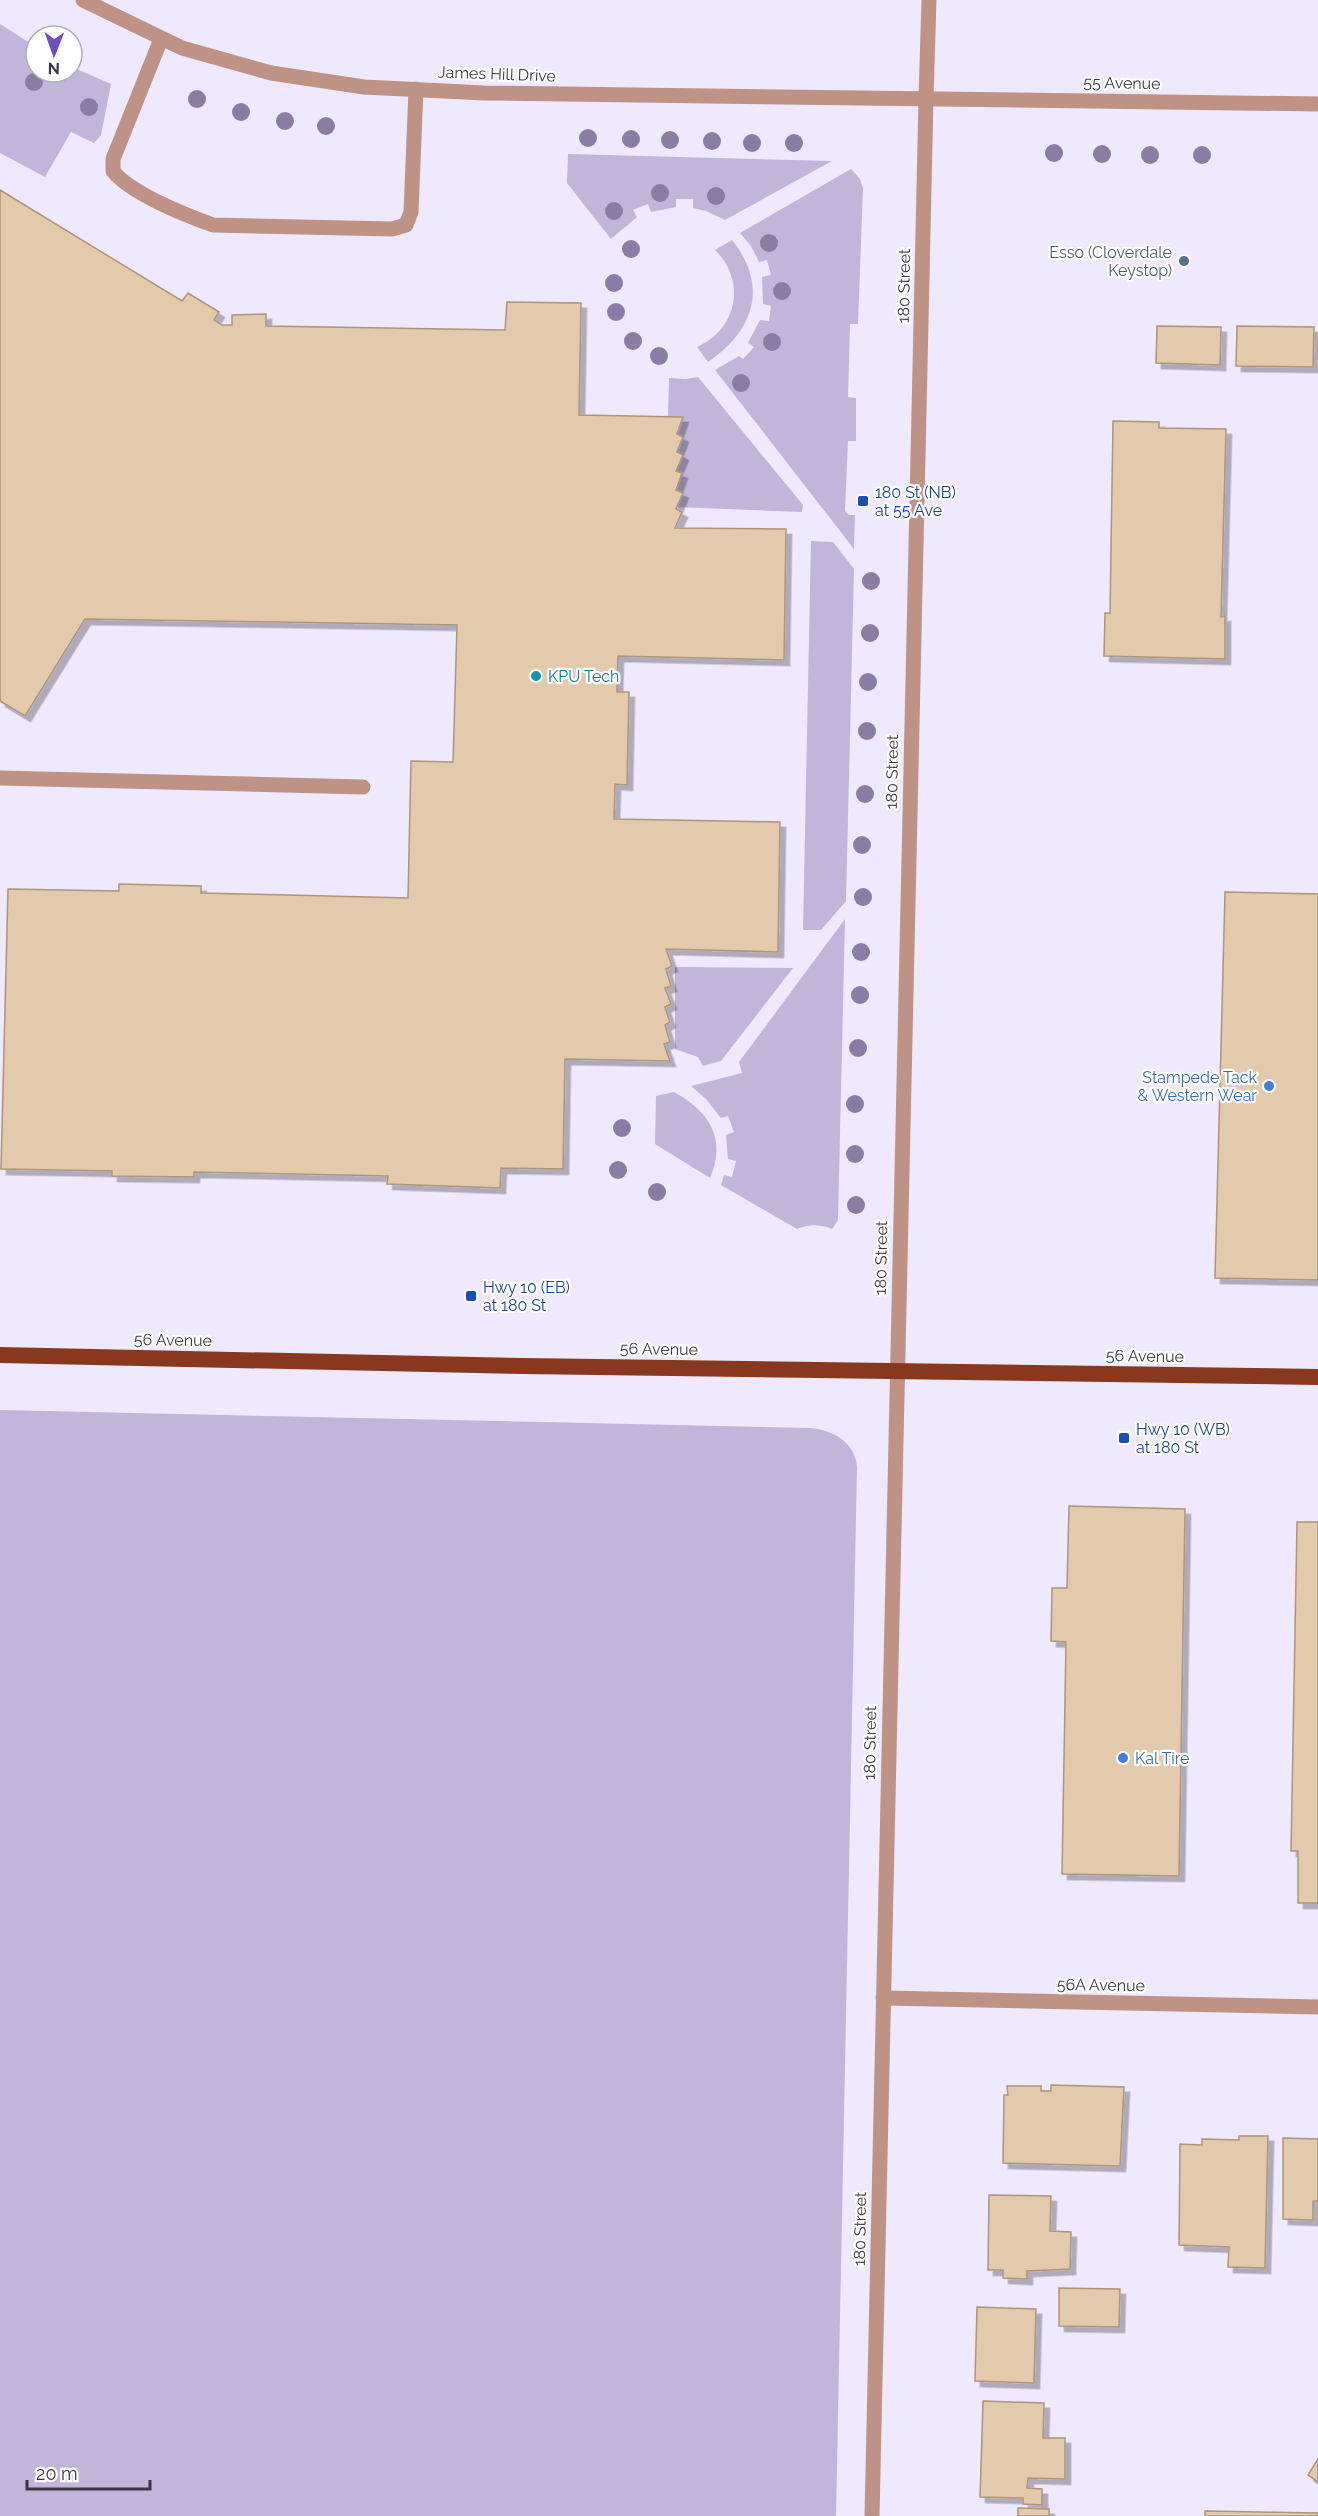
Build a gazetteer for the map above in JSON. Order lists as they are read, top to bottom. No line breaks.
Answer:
{"streets":{"highway":["56 Avenue"],"street":["James Hill Drive","55 Avenue","180 Street","56A Avenue"]},"crossings":[["James Hill Drive","55 Avenue"],["James Hill Drive","180 Street"],["55 Avenue","180 Street"],["180 Street","56 Avenue"],["180 Street","56A Avenue"]],"places":{"other":["Esso (Cloverdale Keystop)","KPU Tech","Stampede Tack & Western Wear","Kal Tire"],"transit":["180 St (NB) at 55 Ave","Hwy 10 (EB) at 180 St","Hwy 10 (WB) at 180 St"]},"scale_bar":"20 m","north":"bottom"}
